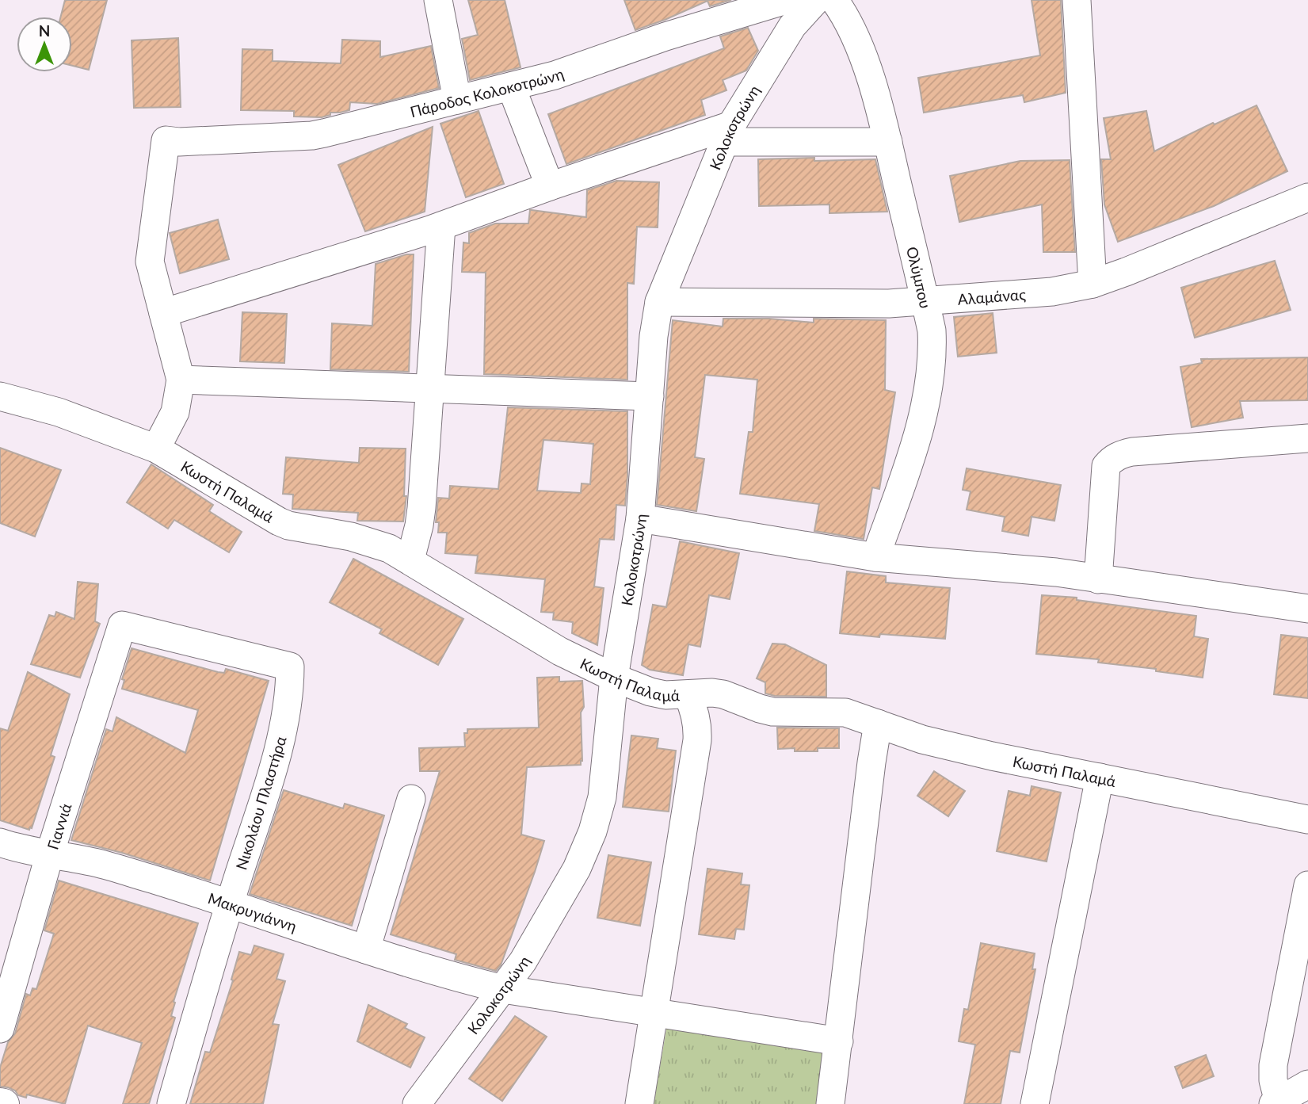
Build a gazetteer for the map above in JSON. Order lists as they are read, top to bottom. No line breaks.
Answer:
{"streets":{"street":["Πάροδος Κολοκοτρώνη","Κολοκοτρώνη","Ολύμπου","Αλαμάνας","Κωστή Παλαμά","Νικολάου Πλαστήρα","Γιαννιά","Μακρυγιάννη"]},"crossings":[["Κολοκοτρώνη","Αλαμάνας"],["Κολοκοτρώνη","Κωστή Παλαμά"],["Κολοκοτρώνη","Μακρυγιάννη"],["Ολύμπου","Αλαμάνας"],["Νικολάου Πλαστήρα","Γιαννιά"],["Νικολάου Πλαστήρα","Μακρυγιάννη"],["Γιαννιά","Μακρυγιάννη"]],"north":"top"}
